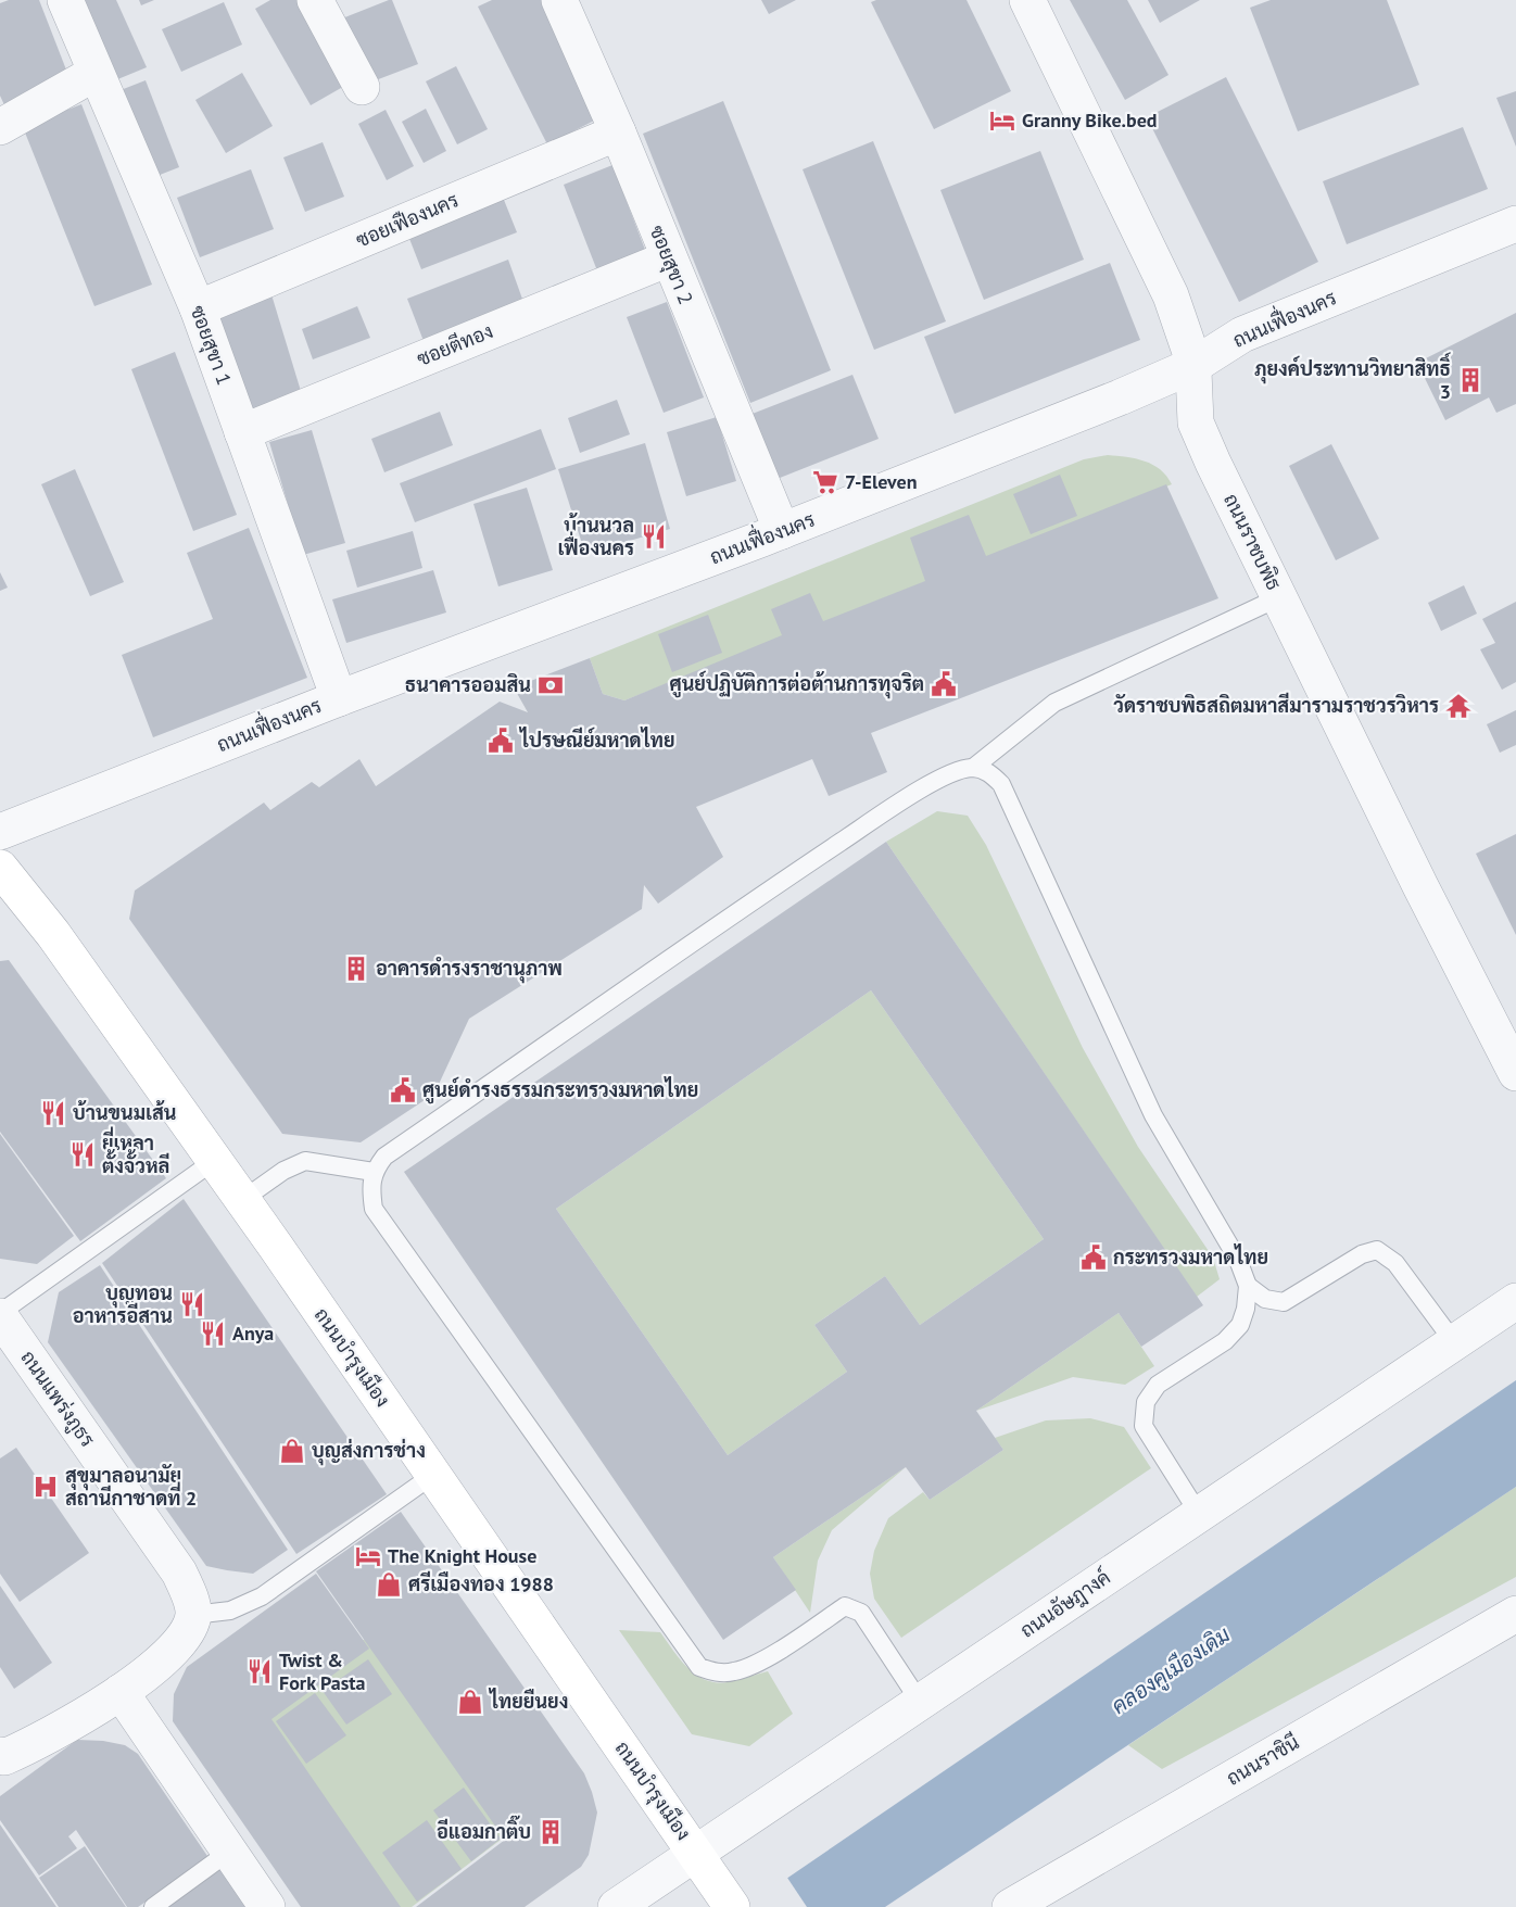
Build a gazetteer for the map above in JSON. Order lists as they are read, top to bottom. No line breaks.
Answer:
{"streets":{"main road":["ถนนบำรุงเมือง"],"street":["ซอยเฟืองนคร","ซอยสุขา 2","ถนนเฟื่องนคร","ซอยสุขา 1","ซอยตีทอง","ถนนราชบพิธ","ถนนแพร่งภูธร","ถนนอัษฎางค์","ถนนราชินี"]},"crossings":[["ซอยเฟืองนคร","ซอยสุขา 2"],["ซอยเฟืองนคร","ซอยสุขา 1"],["ซอยสุขา 2","ถนนเฟื่องนคร"],["ซอยสุขา 2","ซอยตีทอง"],["ถนนเฟื่องนคร","ซอยสุขา 1"],["ถนนเฟื่องนคร","ถนนราชบพิธ"],["ซอยสุขา 1","ซอยตีทอง"],["ถนนบำรุงเมือง","ถนนแพร่งภูธร"],["ถนนบำรุงเมือง","ถนนอัษฎางค์"]],"water":["คลองคูเมืองเดิม"],"places":{"hotel":["Granny Bike.bed","The Knight House"],"building":["ภุยงค์ประทานวิทยาสิทธิ์ 3","อาคารดำรงราชานุภาพ","อีแอมกาติ๊บ"],"supermarket":["7-Eleven"],"restaurant":["บ้านนวล เฟื่องนคร","บ้านขนมเส้น","ยี่เหลา ตั้งจั้วหลี","บุญทอน อาหารอีสาน","Anya","Twist & Fork Pasta"],"public building":["ศูนย์ปฏิบัติการต่อต้านการทุจริต","ไปรษณีย์มหาดไทย","ศูนย์ดำรงธรรมกระทรวงมหาดไทย","กระทรวงมหาดไทย"],"bank":["ธนาคารออมสิน"],"temple":["วัดราชบพิธสถิตมหาสีมารามราชวรวิหาร"],"shop":["บุญส่งการช่าง","ศรีเมืองทอง 1988","ไทยยืนยง"],"hospital":["สุขุมาลอนามัย สถานีกาชาดที่ 2"]}}
